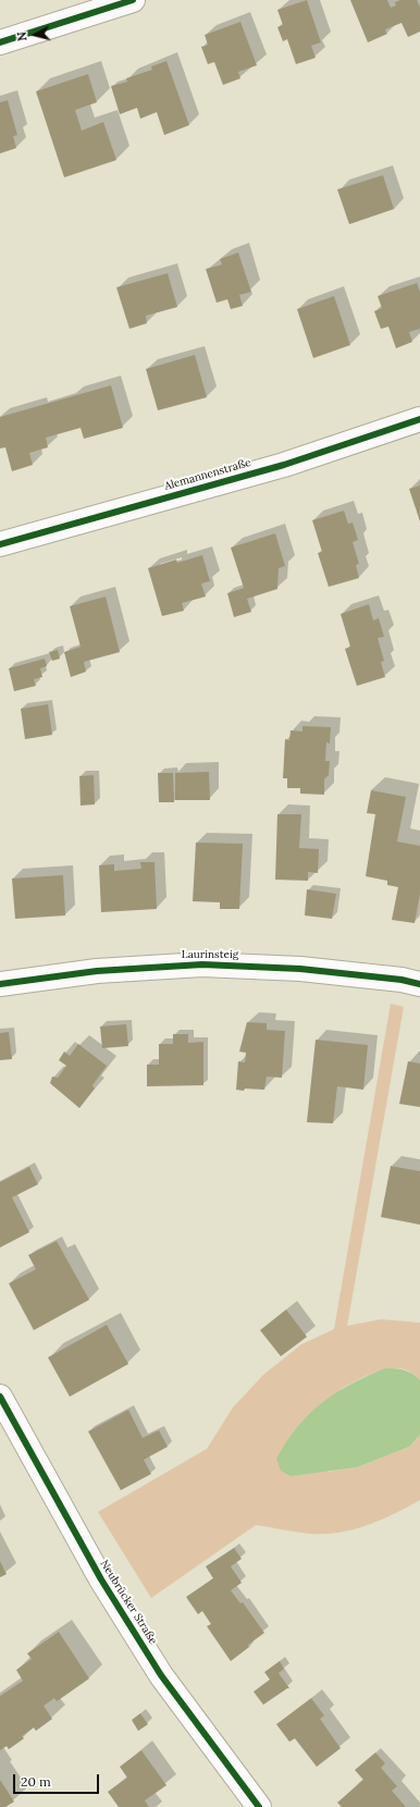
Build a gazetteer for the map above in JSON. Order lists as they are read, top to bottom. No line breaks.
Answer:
{"streets":{"street":["Alemannenstraße","Laurinsteig","Neubrücker Straße"]},"scale_bar":"20 m","north":"left"}
